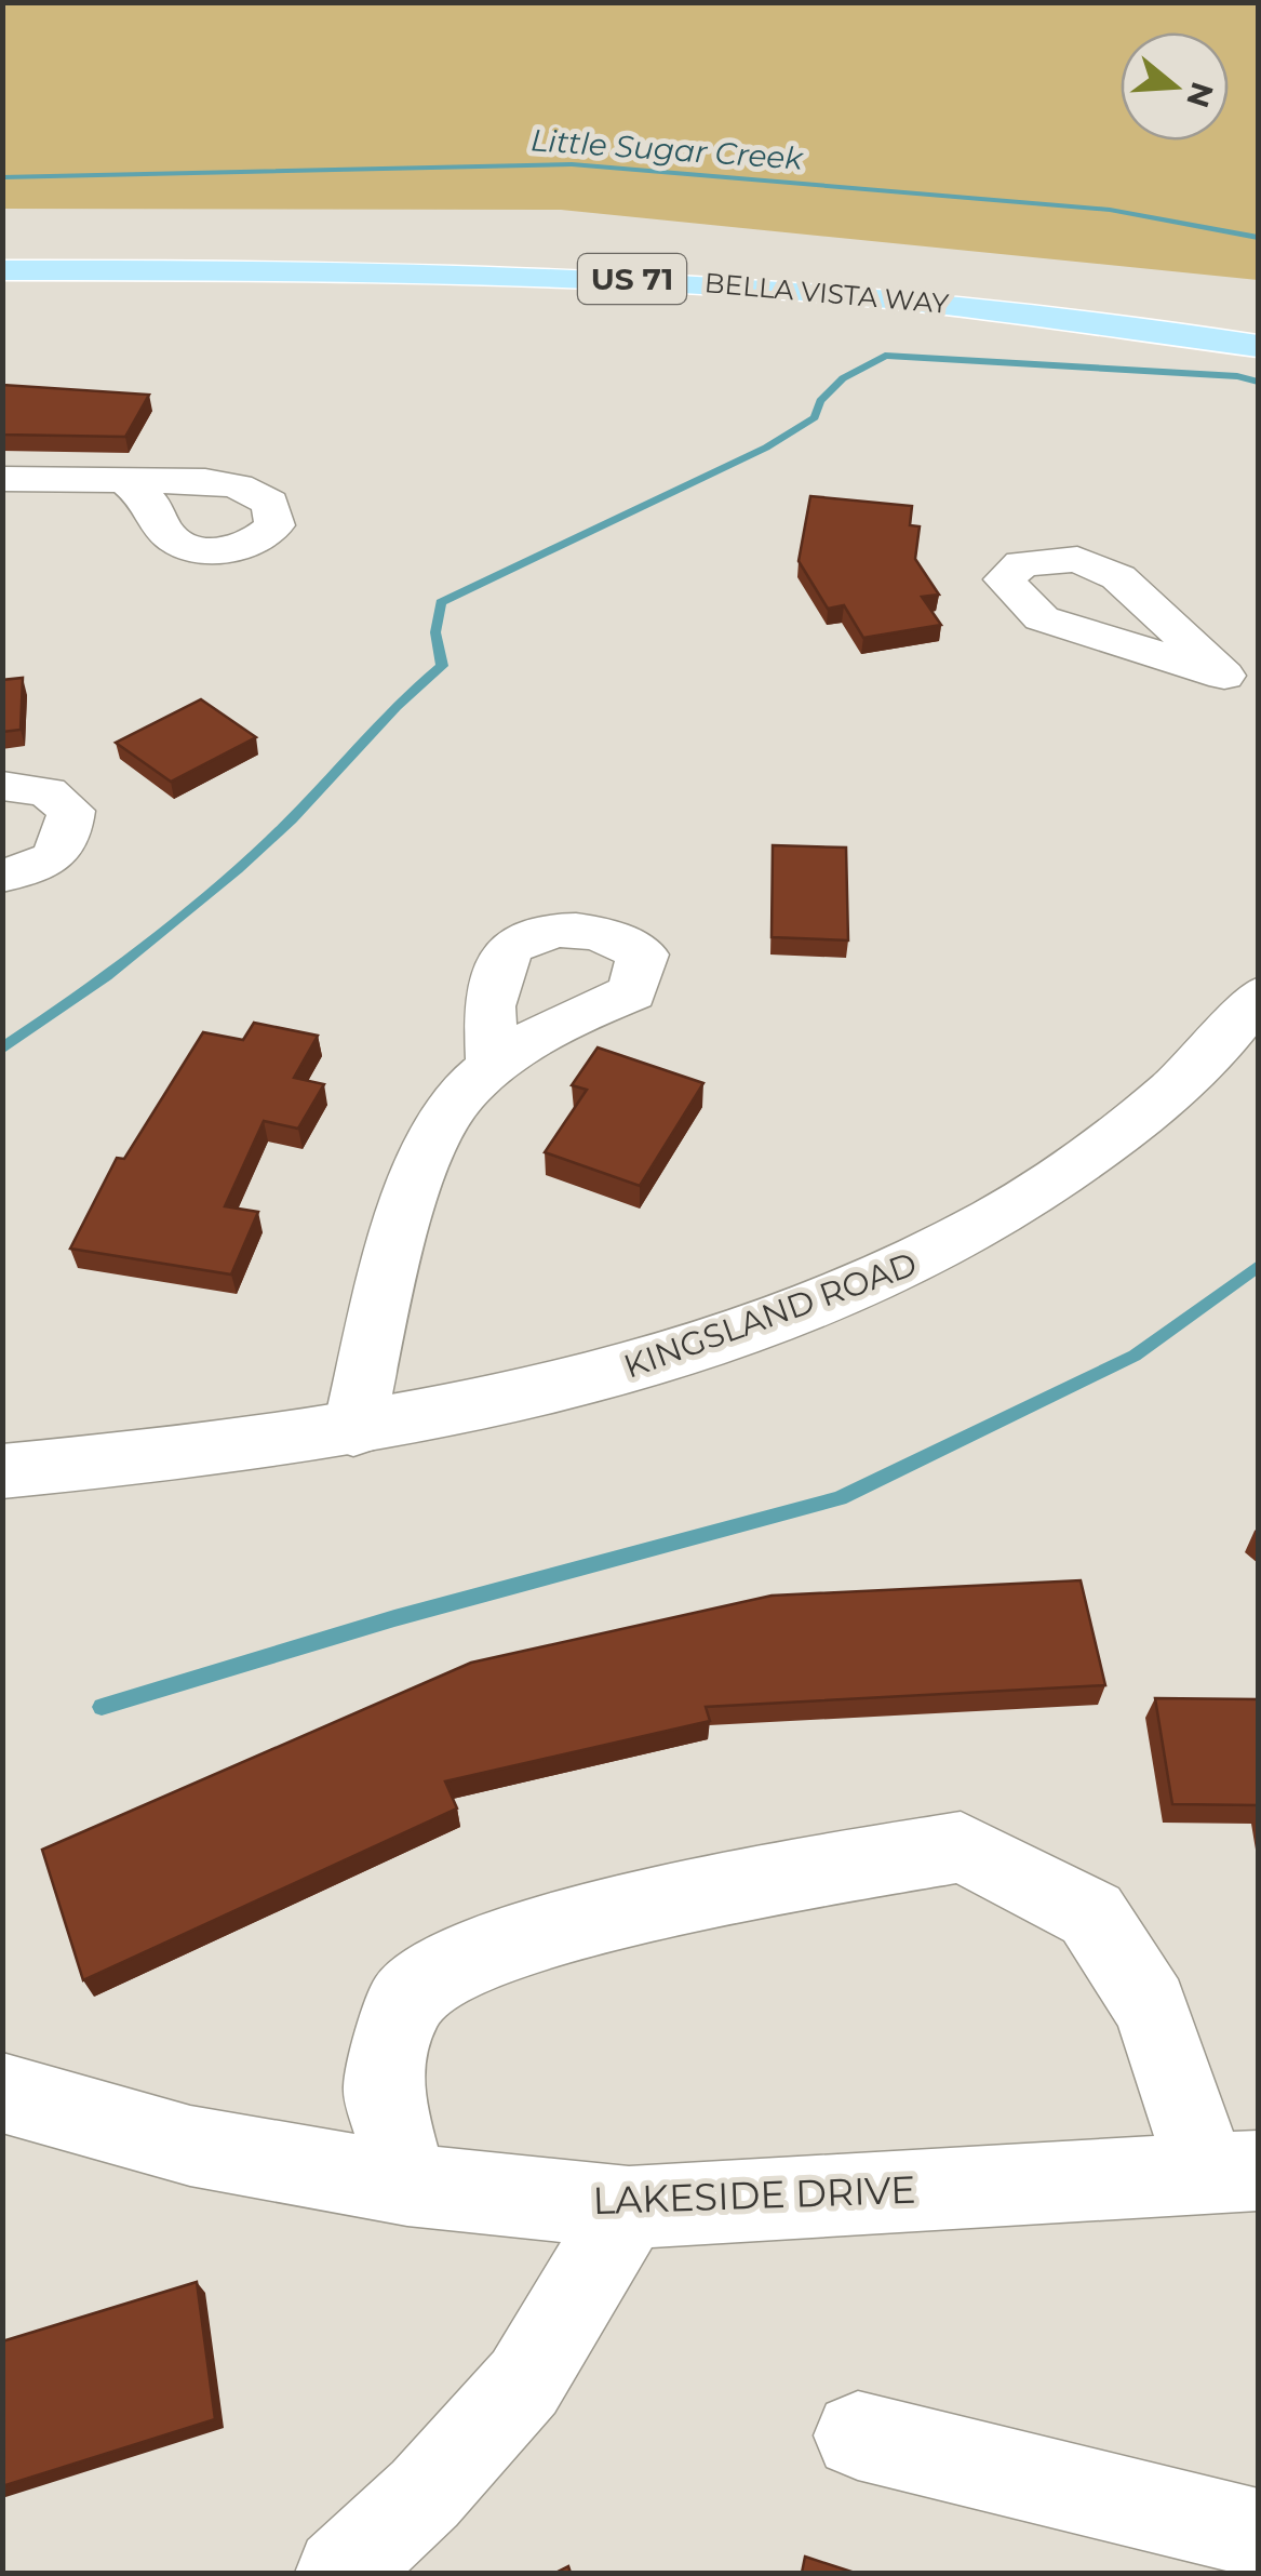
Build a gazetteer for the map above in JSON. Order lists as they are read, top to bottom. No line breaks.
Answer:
{"streets":{"main road":["US 71","BELLA VISTA WAY"],"street":["KINGSLAND ROAD","LAKESIDE DRIVE"]},"water":["Little Sugar Creek"],"north":"right"}
